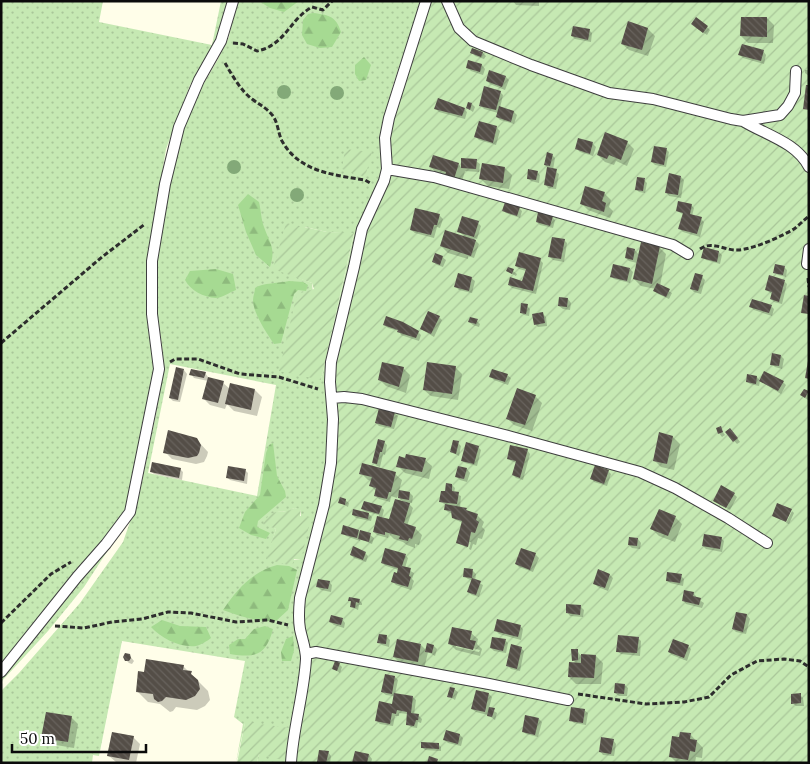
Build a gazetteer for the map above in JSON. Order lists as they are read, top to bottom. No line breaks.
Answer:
{"scale_bar":"50 m"}
